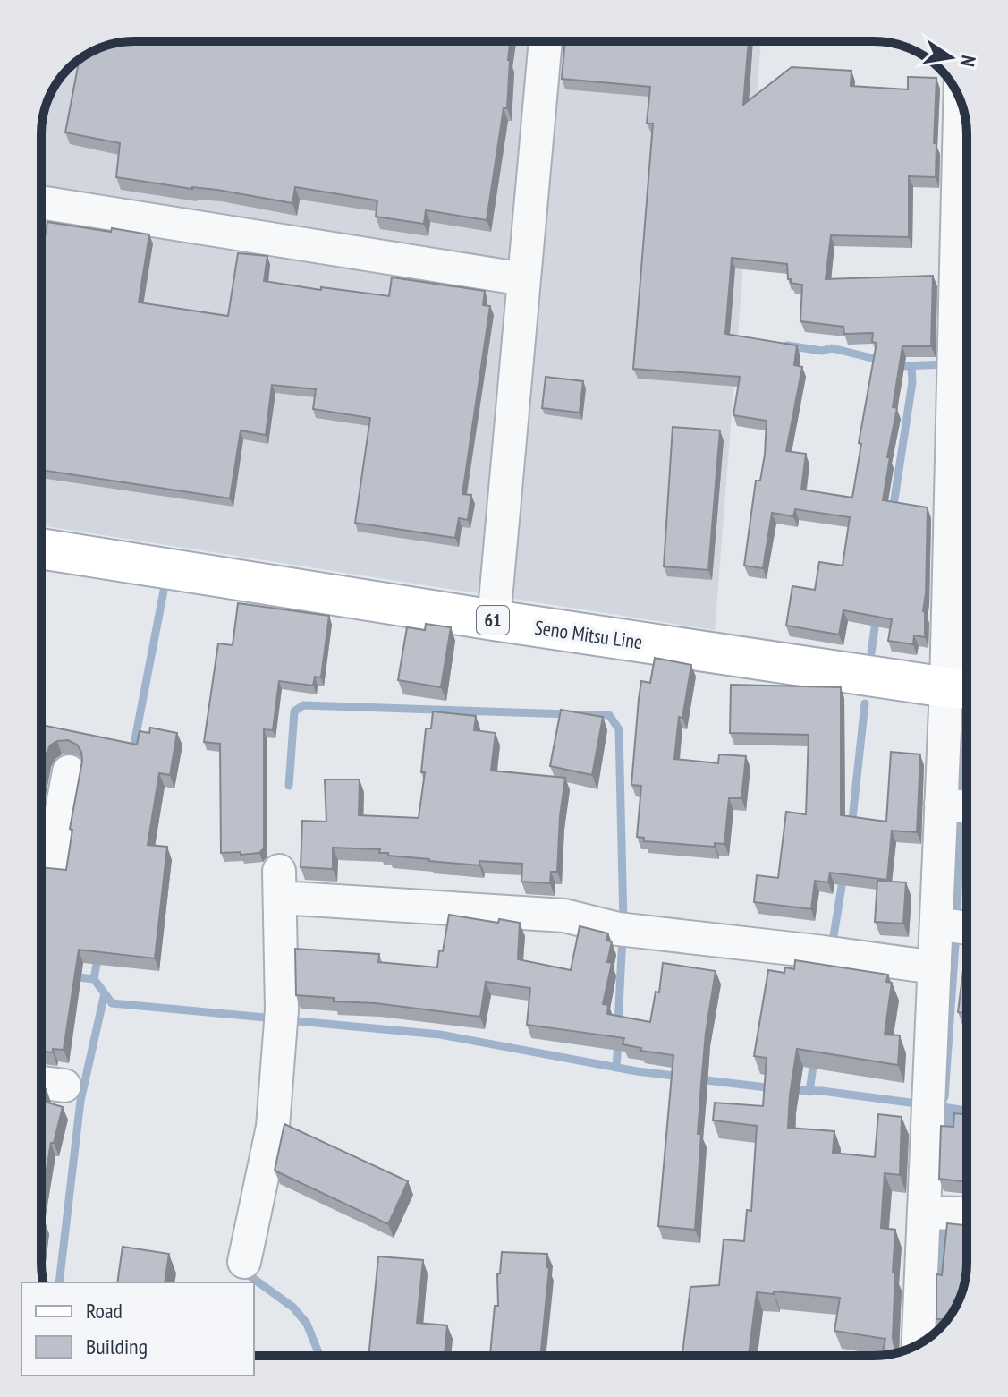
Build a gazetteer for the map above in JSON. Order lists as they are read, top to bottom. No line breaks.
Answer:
{"streets":{"main road":["61","Seno Mitsu Line"]},"legend":["Road","Building"],"north":"right"}
